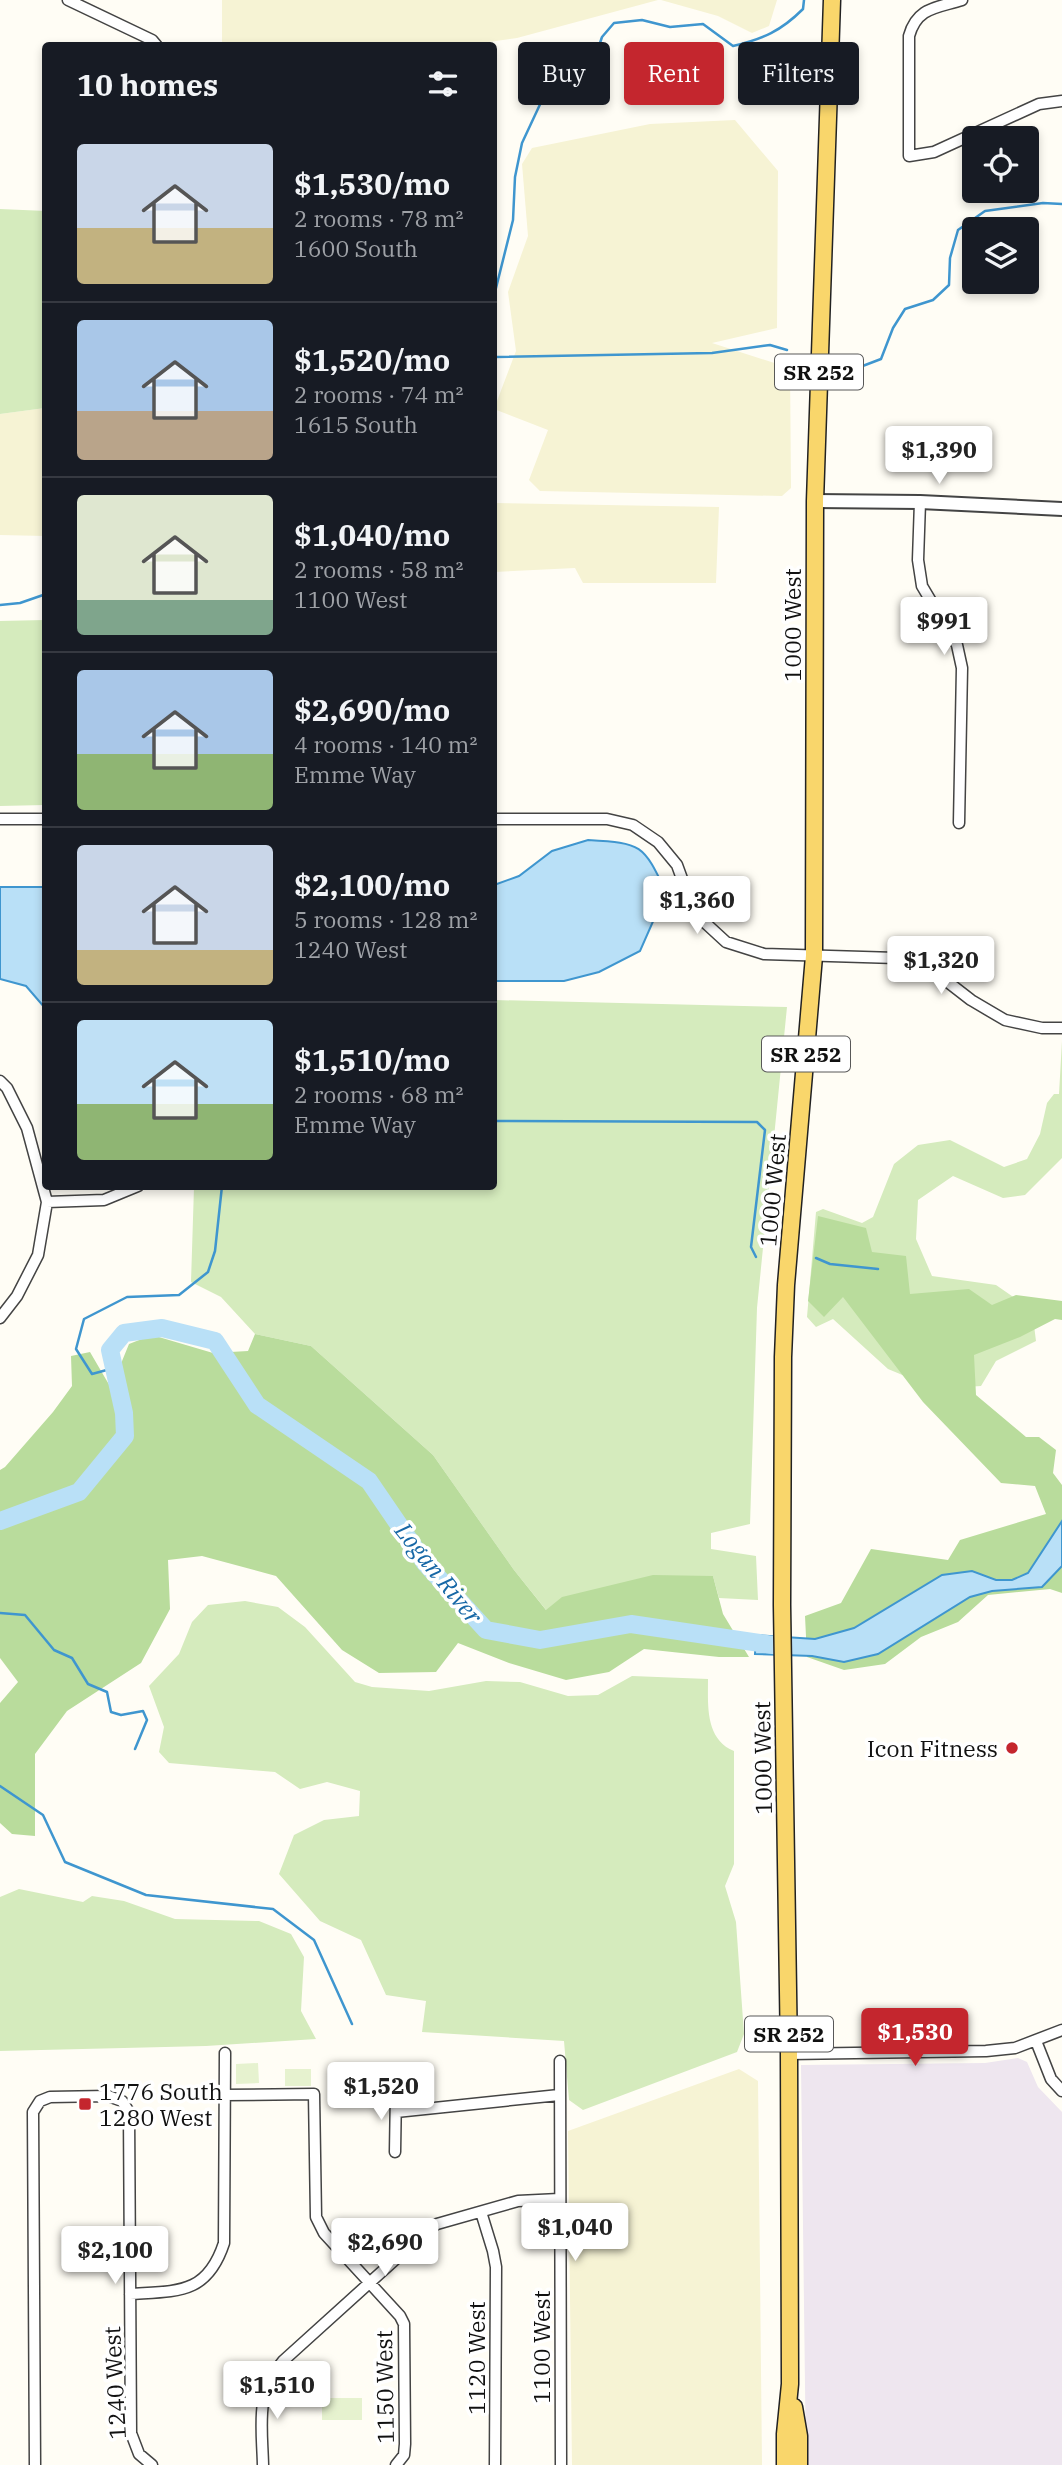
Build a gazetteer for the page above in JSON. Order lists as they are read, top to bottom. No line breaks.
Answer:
{"streets":{"main road":["SR 252","1000 West"],"street":["1100 West","1120 West","1240 West","1150 West"]},"water":["Logan River"],"places":{"other":["Icon Fitness"],"transit":["1776 South 1280 West"]},"page":{"chip":["Buy","Rent","Filters"],"heading":"10 homes","list":[{"name":"$1,530/mo","note":"2 rooms · 78 m² · 1600 South"},{"name":"$1,520/mo","note":"2 rooms · 74 m² · 1615 South"},{"name":"$1,040/mo","note":"2 rooms · 58 m² · 1100 West"},{"name":"$2,690/mo","note":"4 rooms · 140 m² · Emme Way"},{"name":"$2,100/mo","note":"5 rooms · 128 m² · 1240 West"},{"name":"$1,510/mo","note":"2 rooms · 68 m² · Emme Way"}],"price":["$1,390","$991","$1,360","$1,320","$1,530","$1,520","$1,040","$2,690","$2,100","$1,510"]}}
